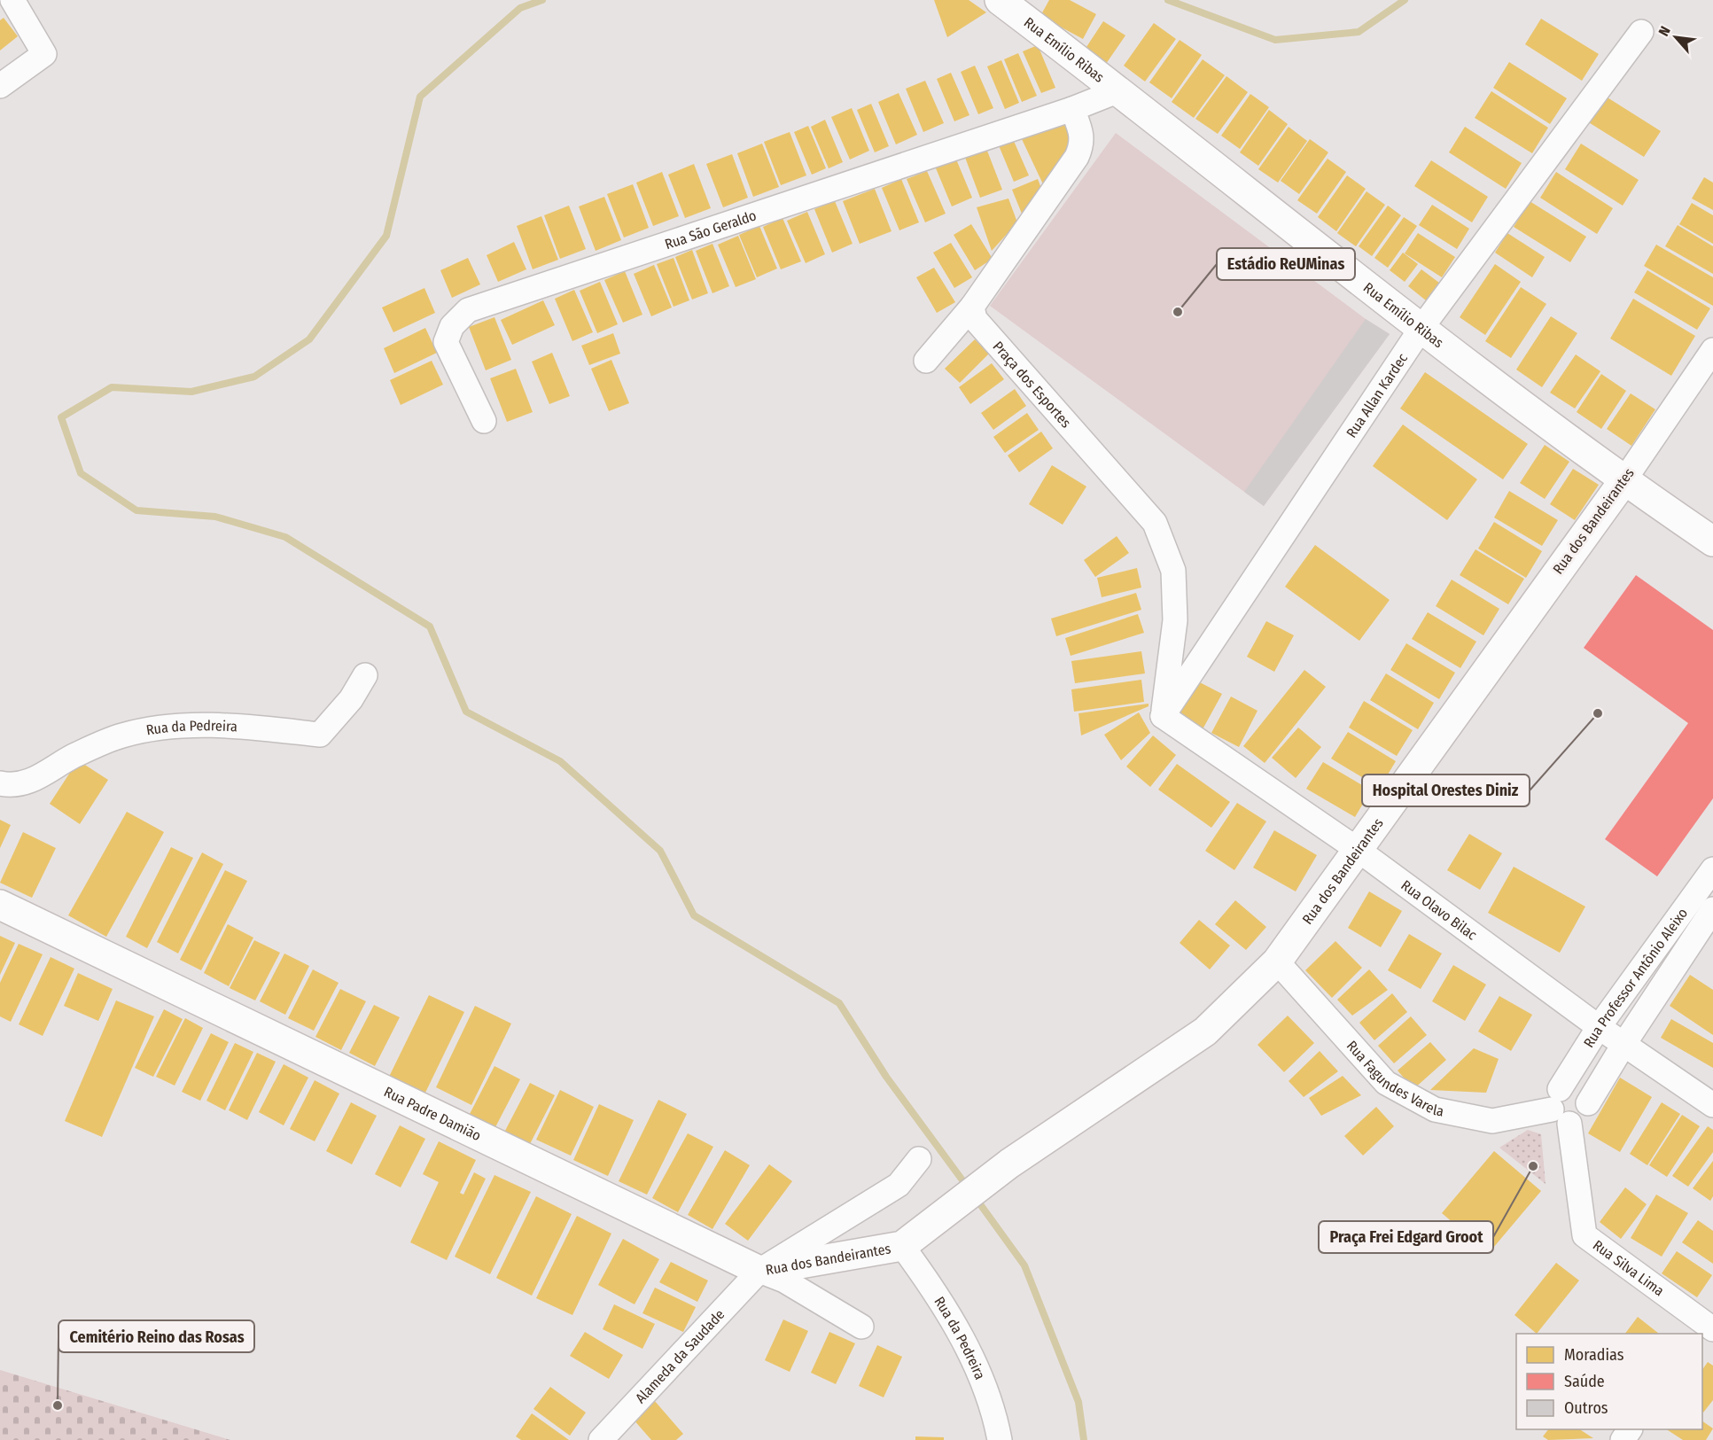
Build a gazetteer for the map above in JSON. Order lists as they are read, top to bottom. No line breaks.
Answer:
{"streets":{"street":["Rua Emílio Ribas","Rua São Geraldo","Praça dos Esportes","Rua Allan Kardec","Rua dos Bandeirantes","Rua da Pedreira","Rua Olavo Bilac","Rua Professor Antônio Aleixo","Rua Fagundes Varela","Rua Padre Damião","Rua Silva Lima","Alameda da Saudade"]},"crossings":[["Rua Emílio Ribas","Rua Allan Kardec"],["Rua Emílio Ribas","Rua dos Bandeirantes"],["Praça dos Esportes","Rua Allan Kardec"],["Praça dos Esportes","Rua Olavo Bilac"],["Rua Allan Kardec","Rua Olavo Bilac"],["Rua dos Bandeirantes","Rua da Pedreira"],["Rua dos Bandeirantes","Rua Olavo Bilac"],["Rua dos Bandeirantes","Rua Fagundes Varela"],["Rua dos Bandeirantes","Rua Padre Damião"],["Rua dos Bandeirantes","Alameda da Saudade"],["Rua Olavo Bilac","Rua Professor Antônio Aleixo"],["Rua Professor Antônio Aleixo","Rua Fagundes Varela"],["Rua Professor Antônio Aleixo","Rua Silva Lima"],["Rua Fagundes Varela","Rua Silva Lima"],["Rua Padre Damião","Alameda da Saudade"]],"places":["Estádio ReUMinas","Hospital Orestes Diniz","Praça Frei Edgard Groot","Cemitério Reino das Rosas"],"legend":["Moradias","Saúde","Outros"],"north":"top left"}
